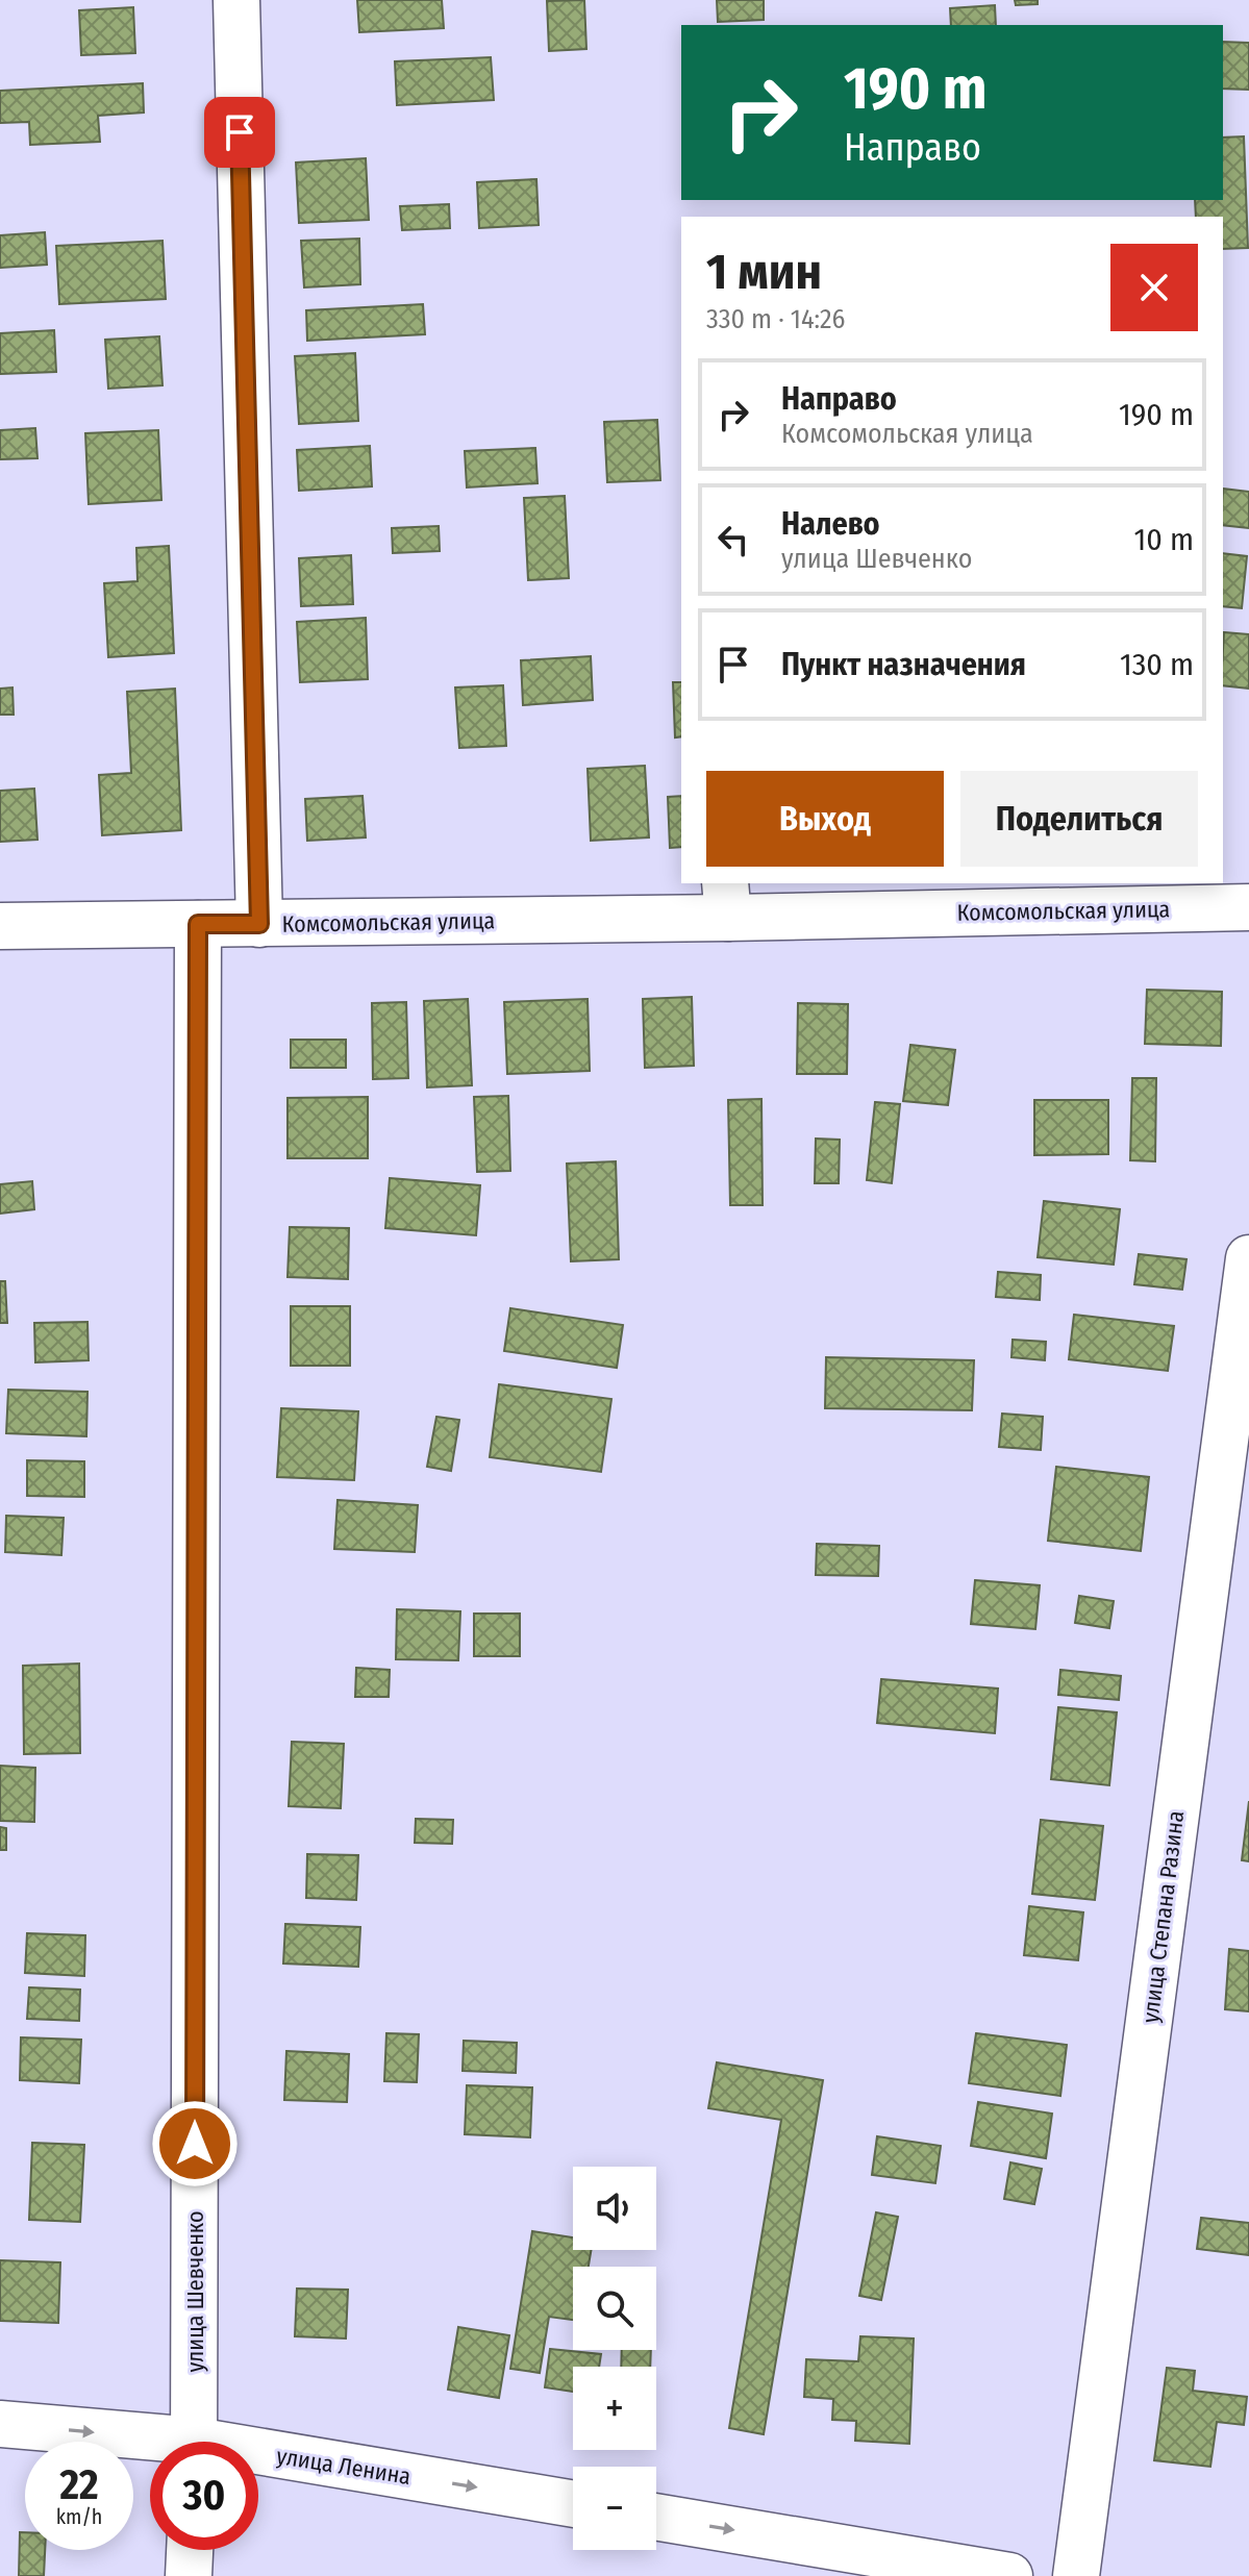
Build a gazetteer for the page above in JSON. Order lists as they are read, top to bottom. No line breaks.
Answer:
{"streets":{"street":["Комсомольская улица","улица Степана Разина","улица Шевченко","улица Ленина"]},"crossings":[["Комсомольская улица","улица Шевченко"]],"one_way":["улица Ленина"],"page":{"turn":["190 m","Направо"],"heading":["1 мин","330 m · 14:26"],"list":[{"name":"Направо","note":"Комсомольская улица","value":"190 m"},{"name":"Налево","note":"улица Шевченко","value":"10 m"},{"name":"Пункт назначения","value":"130 m"}],"buttons":["Выход","Поделиться"],"map_buttons":["+","−"],"speed":"22 km/h","limit":"30"}}
